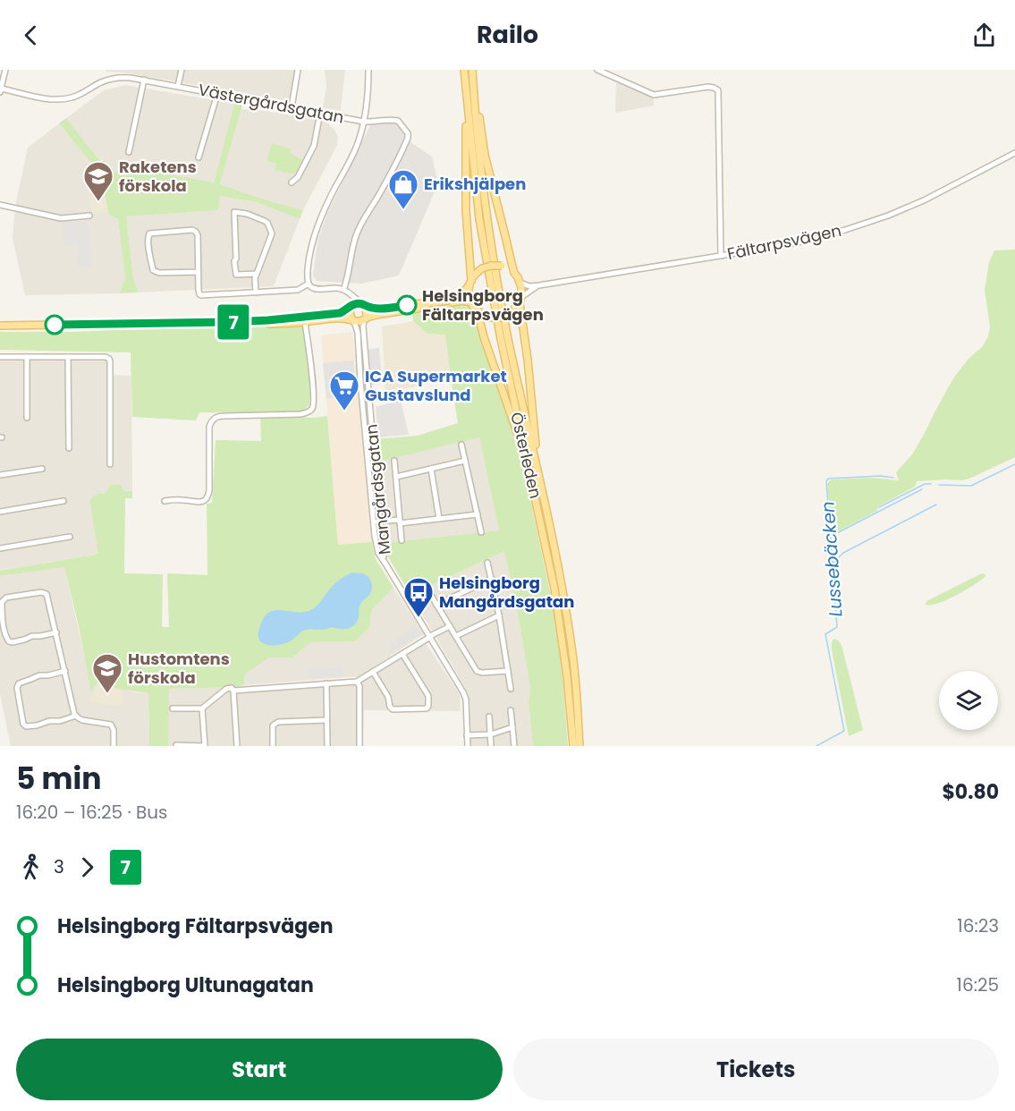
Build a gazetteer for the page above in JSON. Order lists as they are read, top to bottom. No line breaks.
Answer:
{"streets":{"main road":["Österleden"],"street":["Västergårdsgatan","Fältarpsvägen","Mangårdsgatan"]},"water":["Lussebäcken"],"places":{"school or university":["Raketens förskola","Hustomtens förskola"],"shop":["Erikshjälpen"],"other":["Helsingborg Fältarpsvägen"],"supermarket":["ICA Supermarket Gustavslund"],"bus stop":["Helsingborg Mangårdsgatan"]},"lines":["bus line 7"],"page":{"header":"Railo","on_map":"7","heading":["5 min","16:20 – 16:25 · Bus","$0.80"],"legs":["3","7"],"list":[{"name":"Helsingborg Fältarpsvägen","value":"16:23"},{"name":"Helsingborg Ultunagatan","value":"16:25"}],"buttons":["Start","Tickets"]}}
